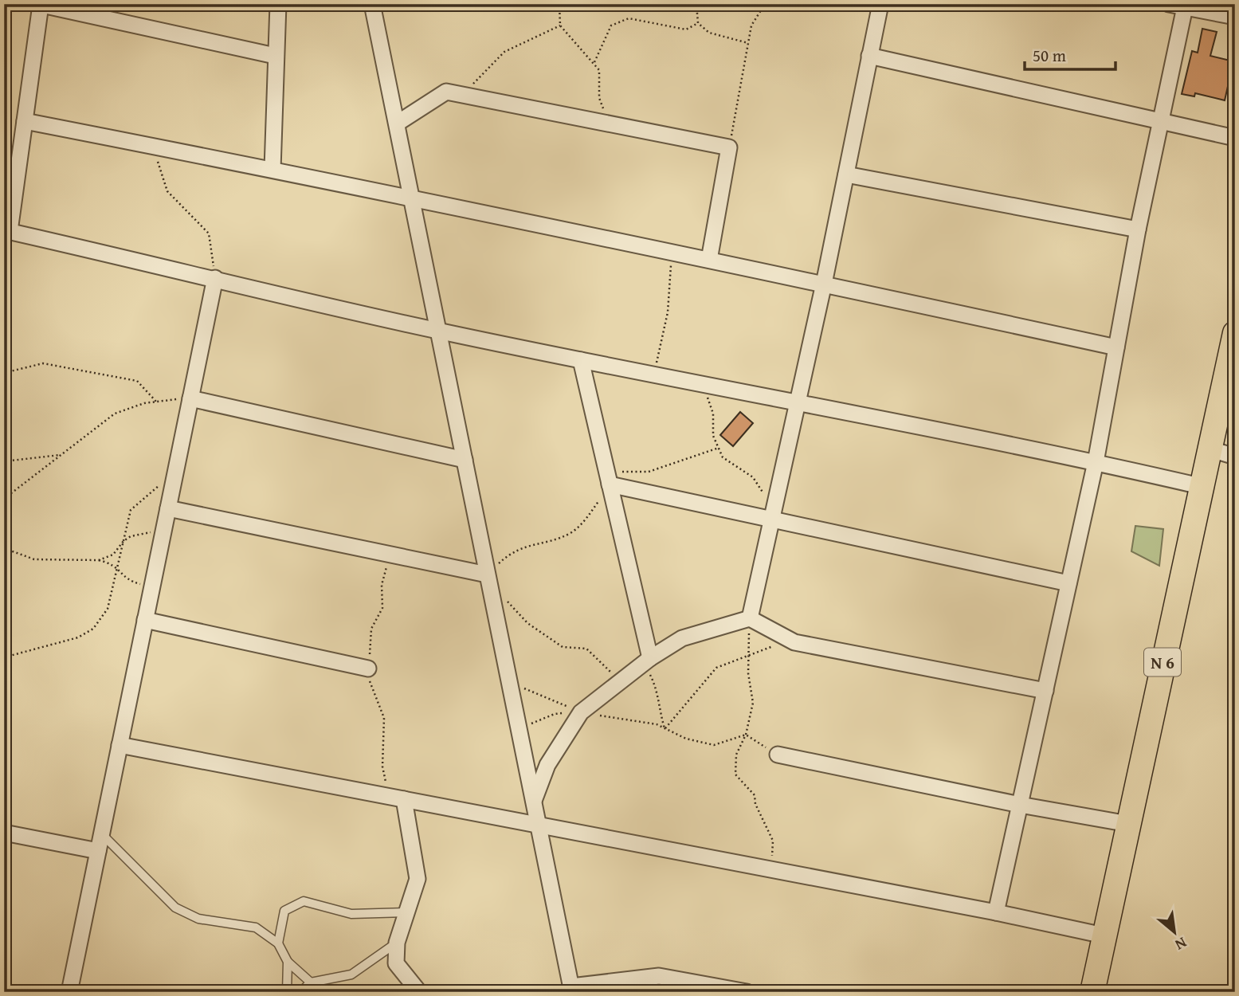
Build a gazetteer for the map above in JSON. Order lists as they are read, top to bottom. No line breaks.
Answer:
{"streets":{"main road":["N 6"]},"scale_bar":"50 m","north":"bottom right"}
